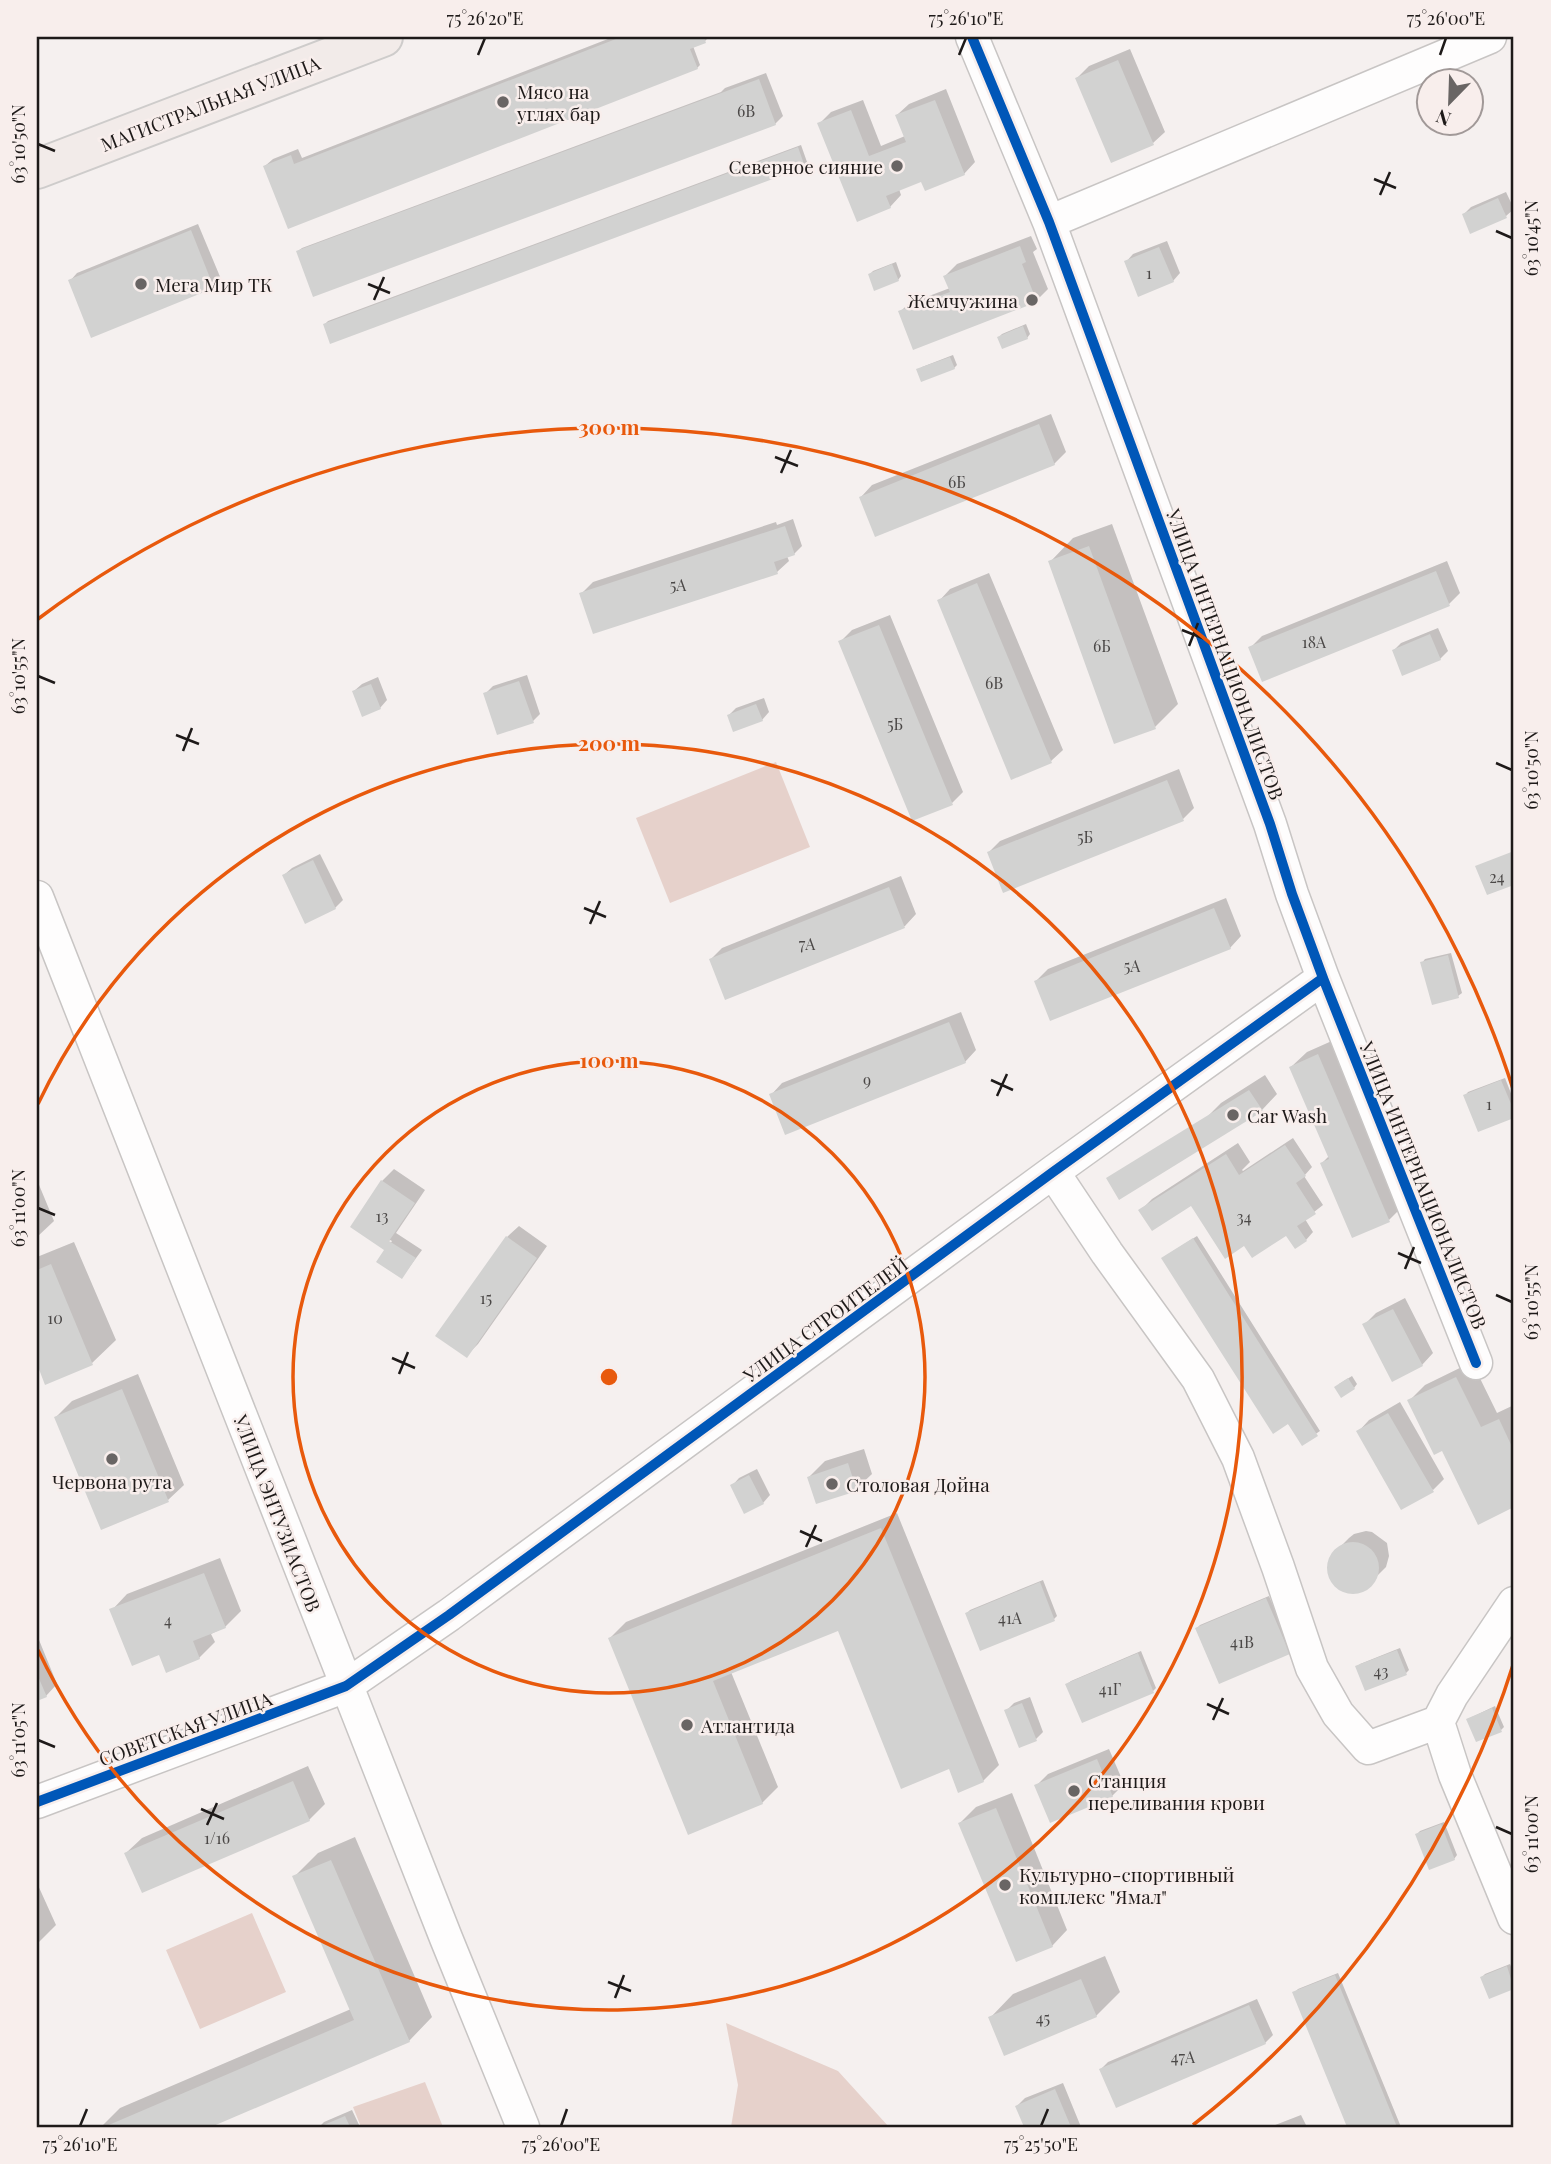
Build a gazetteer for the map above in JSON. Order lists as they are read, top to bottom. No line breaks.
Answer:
{"streets":{"main road":["МАГИСТРАЛЬНАЯ УЛИЦА"],"street":["УЛИЦА ИНТЕРНАЦИОНАЛИСТОВ","УЛИЦА СТРОИТЕЛЕЙ","УЛИЦА ЭНТУЗИАСТОВ","СОВЕТСКАЯ УЛИЦА"]},"crossings":[["УЛИЦА ИНТЕРНАЦИОНАЛИСТОВ","УЛИЦА СТРОИТЕЛЕЙ"],["УЛИЦА СТРОИТЕЛЕЙ","УЛИЦА ЭНТУЗИАСТОВ"],["УЛИЦА СТРОИТЕЛЕЙ","СОВЕТСКАЯ УЛИЦА"],["УЛИЦА ЭНТУЗИАСТОВ","СОВЕТСКАЯ УЛИЦА"]],"places":["Мясо на углях бар","Северное сияние","Мега Мир ТК","Жемчужина","Car Wash","Червона рута","Столовая Дойна","Атлантида","Станция переливания крови","Культурно-спортивный комплекс \"Ямал\""],"house_numbers":["6В","1","6Б","5А","18А","6Б","6В","5Б","5Б","24","7А","5А","9","1","13","34","15","10","41А","4","41В","43","41Г","1/16","45","47А"],"north":"bottom left","coordinates":["75°26'20\"E","75°26'10\"E","75°26'00\"E","63°10'50\"N","63°10'45\"N","63°10'55\"N","63°11'00\"N","63°11'05\"N","75°25'50\"E"],"rings":["300 m","200 m","100 m"]}
